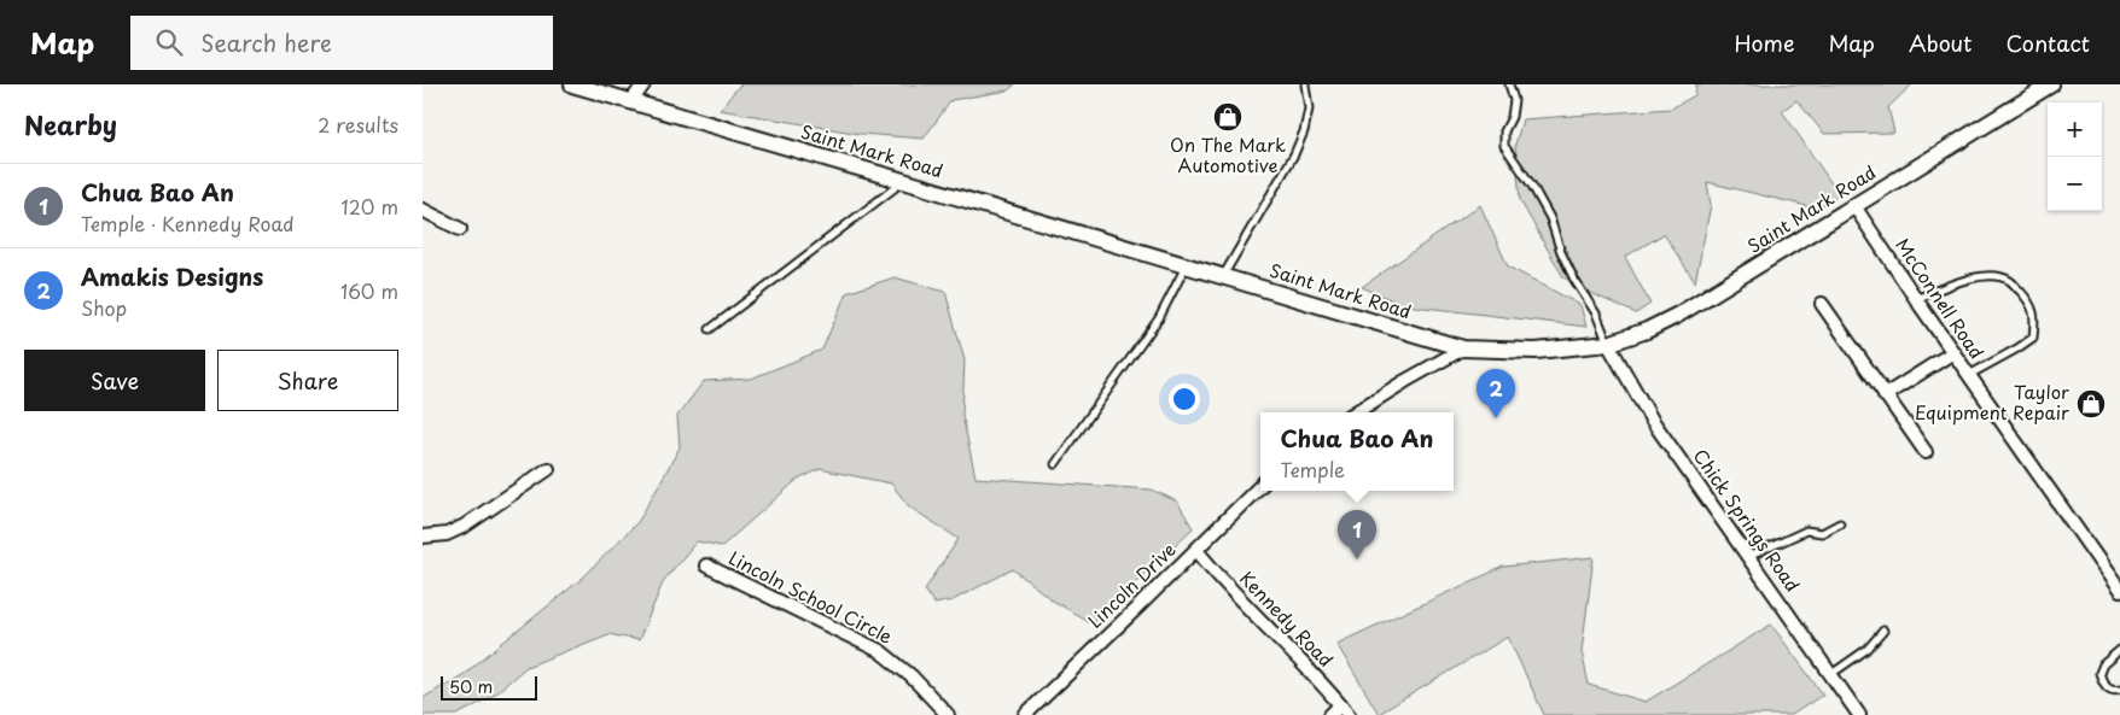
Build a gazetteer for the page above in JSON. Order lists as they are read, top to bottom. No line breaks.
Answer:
{"streets":{"street":["Saint Mark Road","McConnell Road","Chick Springs Road","Lincoln Drive","Lincoln School Circle","Kennedy Road"]},"crossings":[["Saint Mark Road","McConnell Road"],["Saint Mark Road","Chick Springs Road"],["Lincoln Drive","Kennedy Road"]],"places":{"shop":["On The Mark Automotive","Taylor Equipment Repair"]},"scale_bar":"50 m","page":{"header":"Map","search":"Search here","nav":["Home","Map","About","Contact"],"heading":["Nearby","2 results"],"map_buttons":["+","−"],"list":[{"mark":"1","name":"Chua Bao An","note":"Temple · Kennedy Road","value":"120 m"},{"mark":"2","name":"Amakis Designs","note":"Shop","value":"160 m"}],"buttons":["Save","Share"],"pins":["2","1"],"popup":["Chua Bao An","Temple"],"scale":"50 m"}}
